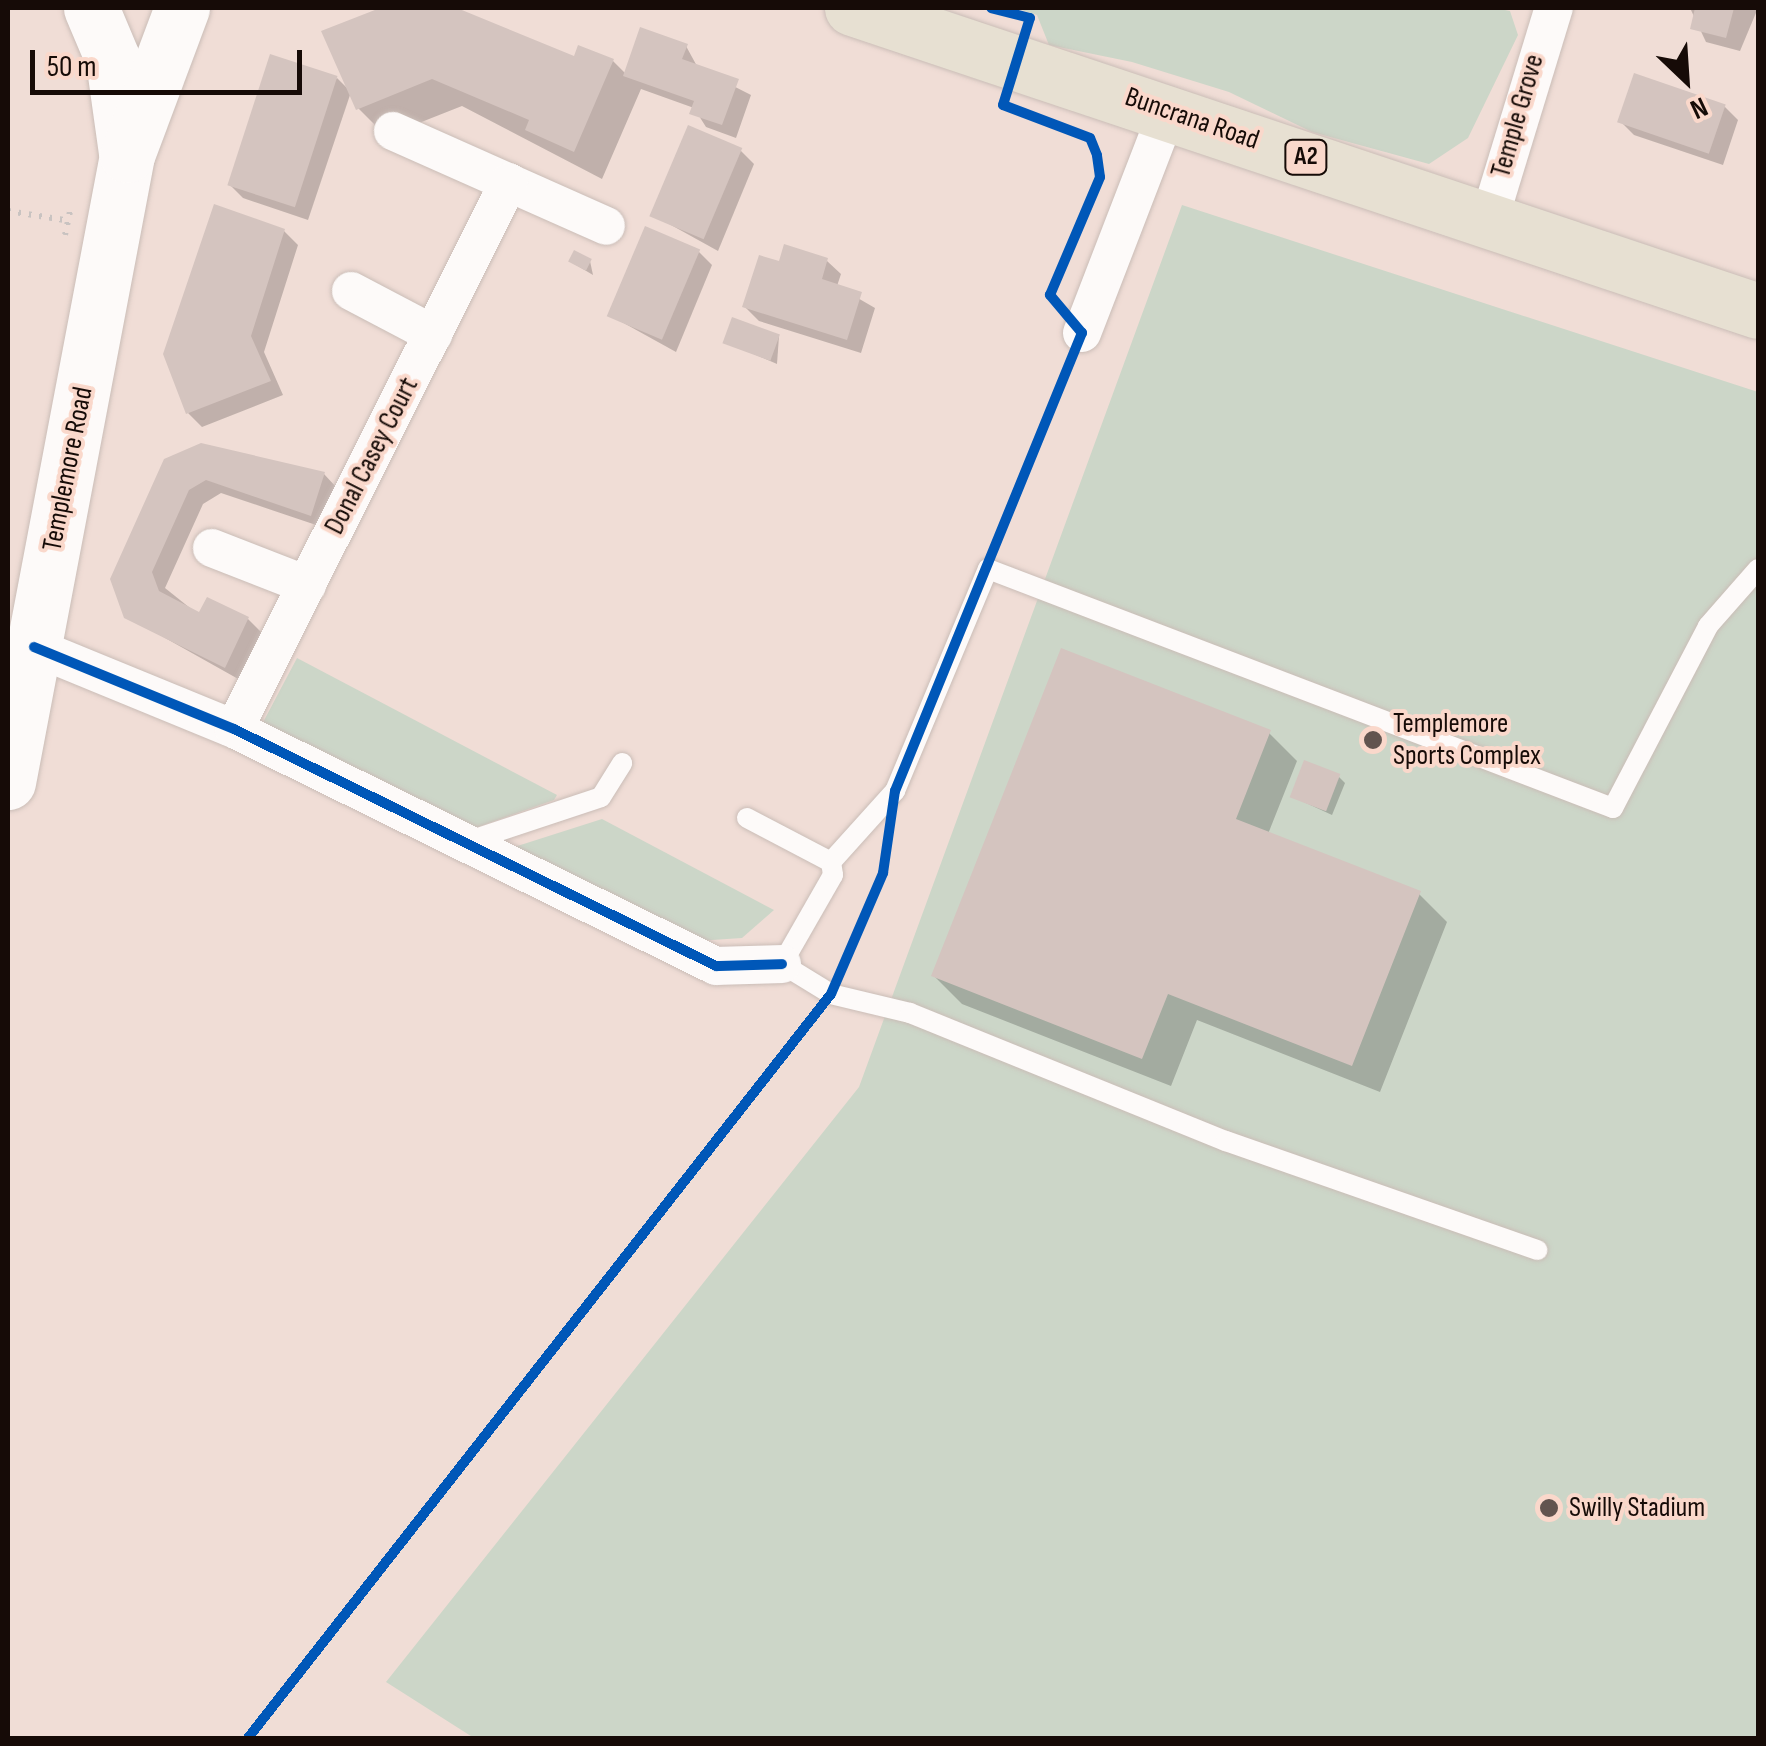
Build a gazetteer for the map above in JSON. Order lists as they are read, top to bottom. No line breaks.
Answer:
{"streets":{"highway":["Buncrana Road","A2"],"main road":["Templemore Road"],"street":["Temple Grove","Donal Casey Court"]},"crossings":[["Temple Grove","Buncrana Road"]],"places":["Templemore Sports Complex","Swilly Stadium"],"scale_bar":"50 m","north":"bottom right"}
